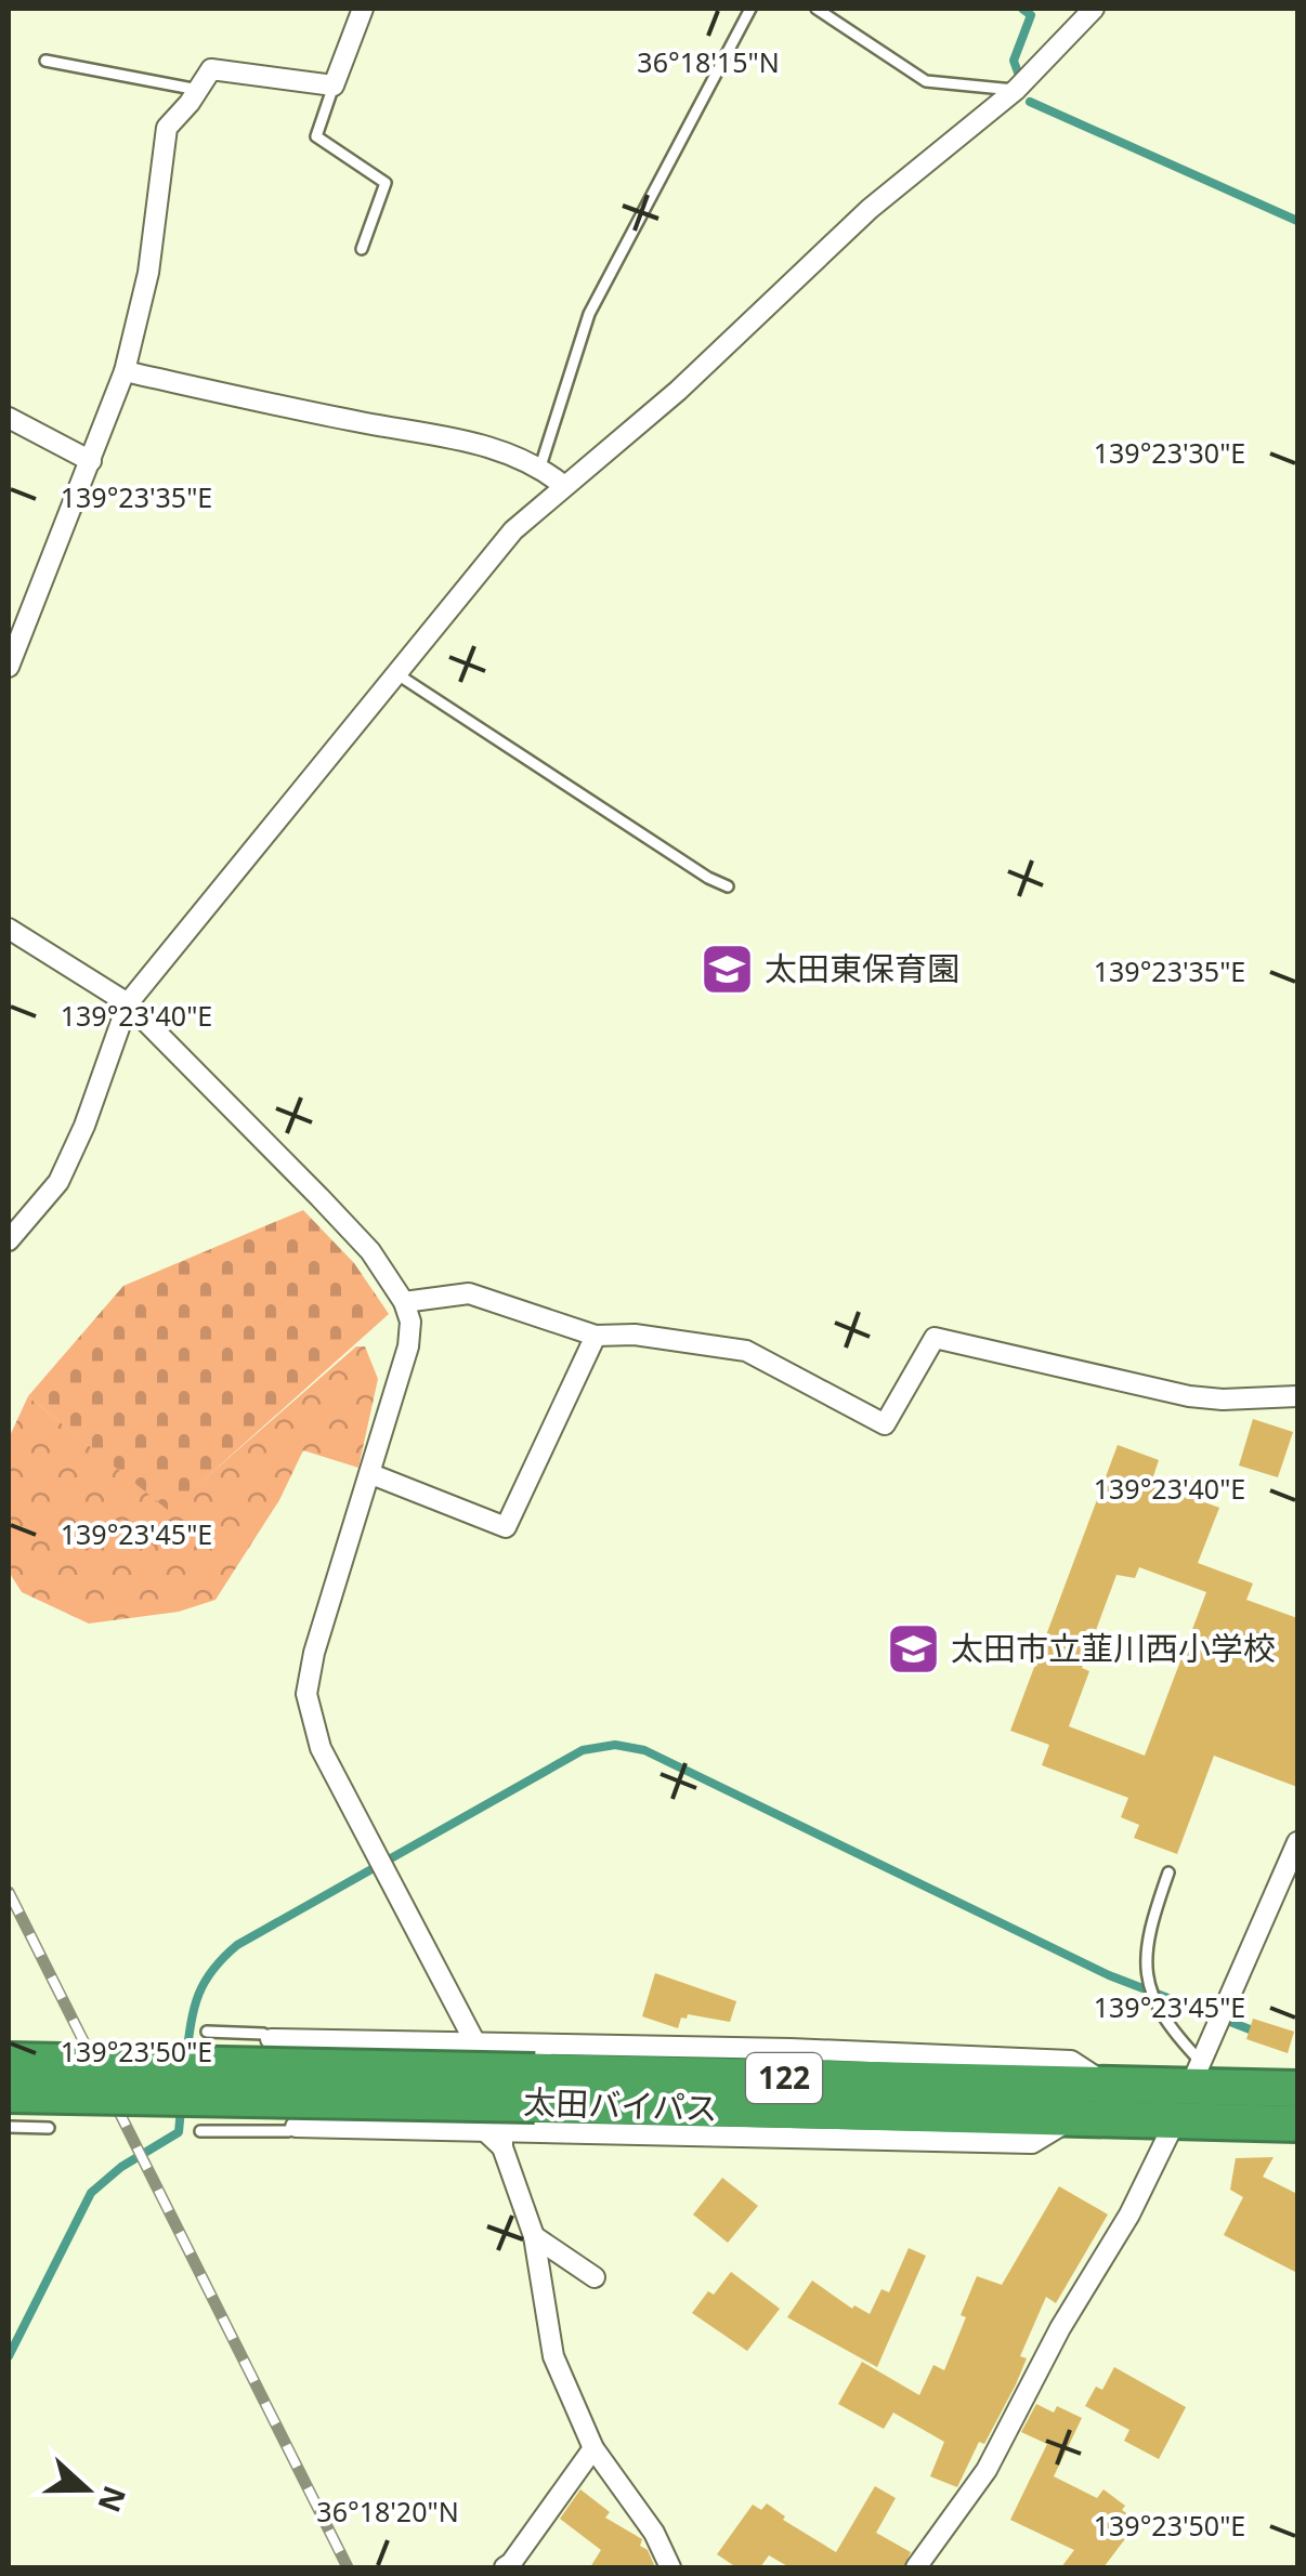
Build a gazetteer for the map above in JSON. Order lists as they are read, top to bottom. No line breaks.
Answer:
{"streets":{"highway":["122","太田バイパス"]},"places":{"school or university":["太田東保育園","太田市立韮川西小学校"]},"north":"right","coordinates":["36°18'15\"N","139°23'30\"E","139°23'35\"E","139°23'40\"E","139°23'45\"E","139°23'50\"E","36°18'20\"N"]}
